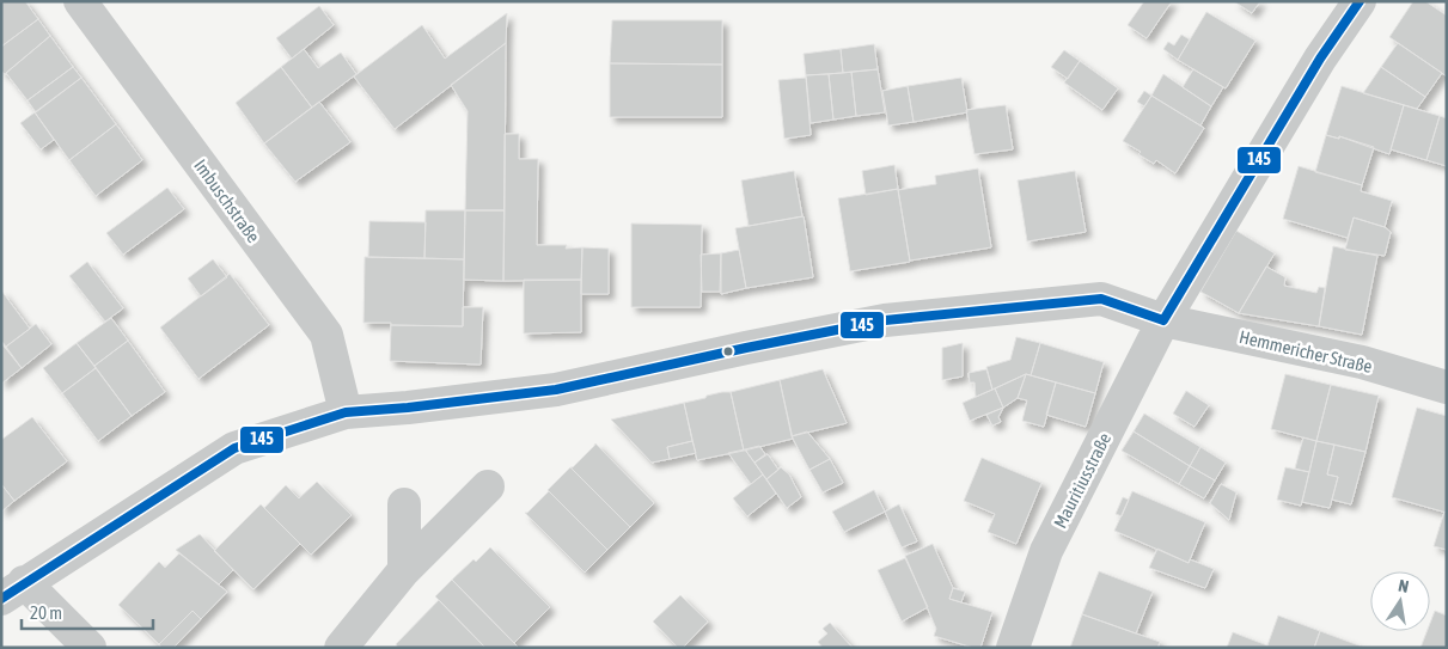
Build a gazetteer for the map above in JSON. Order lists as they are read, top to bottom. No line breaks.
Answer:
{"streets":{"street":["Imbuschstraße","Hemmericher Straße","Mauritiusstraße"]},"crossings":[["Imbuschstraße","Hemmericher Straße"],["Hemmericher Straße","Mauritiusstraße"]],"lines":["transit line 145"],"scale_bar":"20 m","north":"top"}
